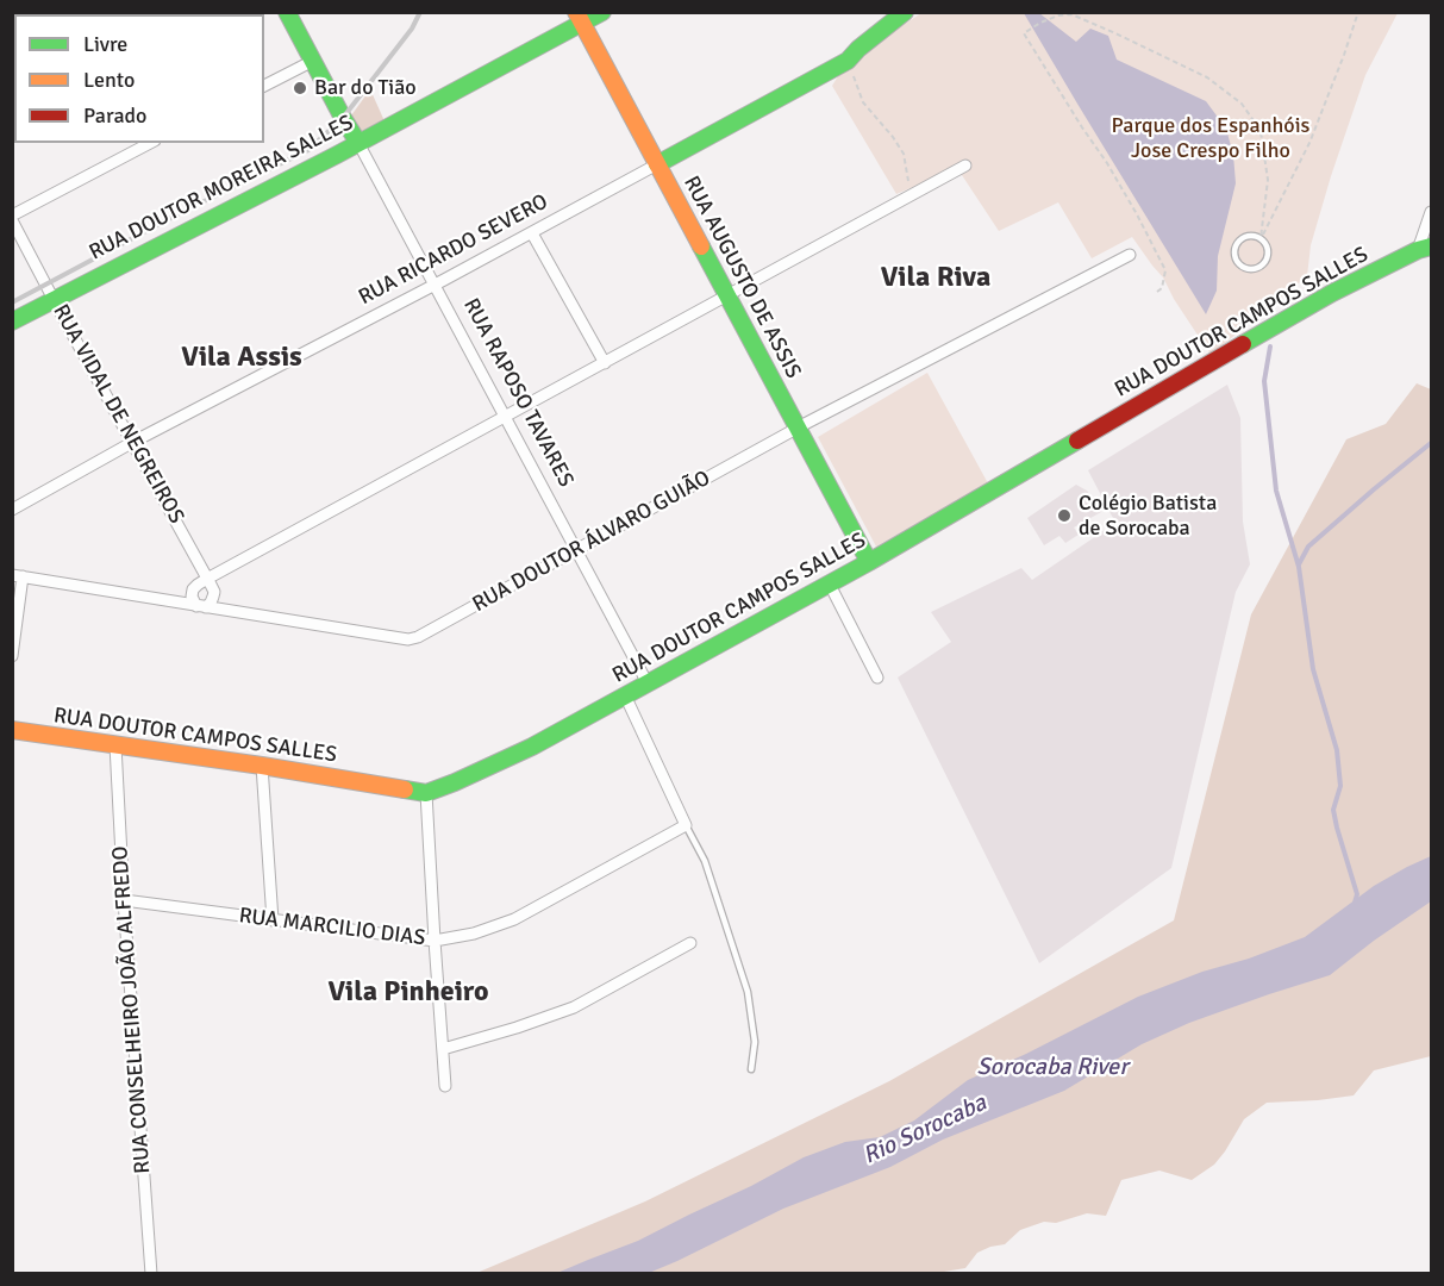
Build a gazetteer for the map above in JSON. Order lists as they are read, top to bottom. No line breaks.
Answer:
{"streets":{"main road":["RUA DOUTOR MOREIRA SALLES","RUA RICARDO SEVERO","RUA AUGUSTO DE ASSIS","RUA DOUTOR CAMPOS SALLES","RUA RAPOSO TAVARES"],"street":["RUA VIDAL DE NEGREIROS","RUA DOUTOR ÁLVARO GUIÃO","RUA MARCILIO DIAS","RUA CONSELHEIRO JOÃO ALFREDO"]},"crossings":[["RUA DOUTOR MOREIRA SALLES","RUA AUGUSTO DE ASSIS"],["RUA DOUTOR MOREIRA SALLES","RUA RAPOSO TAVARES"],["RUA DOUTOR MOREIRA SALLES","RUA VIDAL DE NEGREIROS"],["RUA RICARDO SEVERO","RUA AUGUSTO DE ASSIS"],["RUA RICARDO SEVERO","RUA RAPOSO TAVARES"],["RUA RICARDO SEVERO","RUA VIDAL DE NEGREIROS"],["RUA AUGUSTO DE ASSIS","RUA DOUTOR CAMPOS SALLES"],["RUA AUGUSTO DE ASSIS","RUA DOUTOR ÁLVARO GUIÃO"],["RUA DOUTOR CAMPOS SALLES","RUA RAPOSO TAVARES"],["RUA DOUTOR CAMPOS SALLES","RUA CONSELHEIRO JOÃO ALFREDO"],["RUA RAPOSO TAVARES","RUA DOUTOR ÁLVARO GUIÃO"],["RUA VIDAL DE NEGREIROS","RUA DOUTOR ÁLVARO GUIÃO"],["RUA MARCILIO DIAS","RUA CONSELHEIRO JOÃO ALFREDO"]],"districts":["Vila Riva","Vila Assis","Vila Pinheiro"],"water":["Sorocaba River","Rio Sorocaba"],"parks":["Parque dos Espanhóis Jose Crespo Filho"],"places":["Bar do Tião","Colégio Batista de Sorocaba"],"legend":["Livre","Lento","Parado"]}
